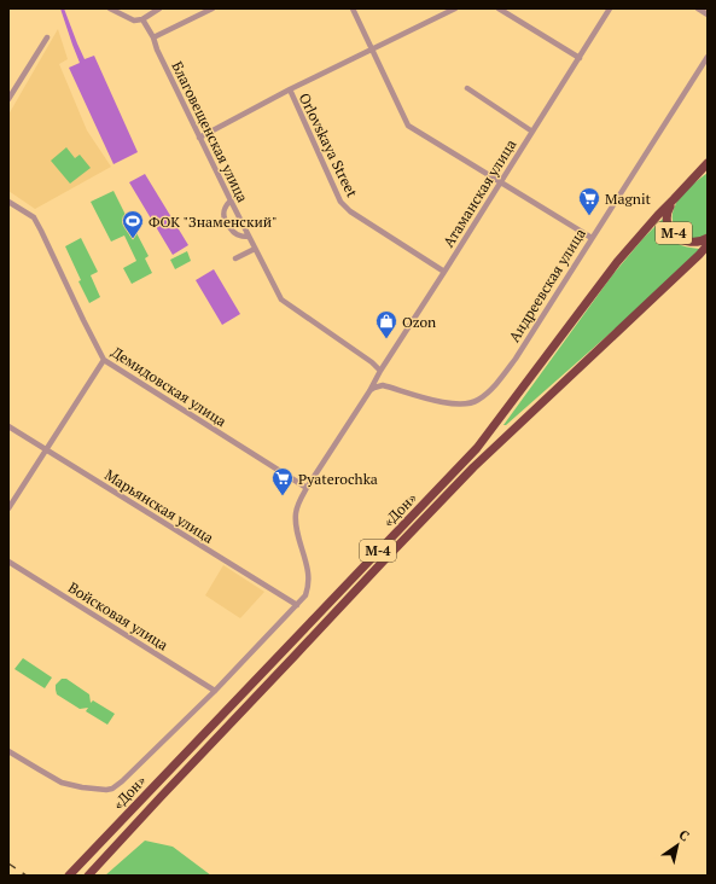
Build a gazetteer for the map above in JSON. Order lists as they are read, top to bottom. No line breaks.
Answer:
{"streets":{"highway":["М-4","«Дон»"],"street":["Благовещенская улица","Orlovskaya Street","Атаманская улица","Андреевская улица","Демидовская улица","Марьянская улица","Войсковая улица"]},"crossings":[["Благовещенская улица","Атаманская улица"],["Orlovskaya Street","Атаманская улица"],["Атаманская улица","Андреевская улица"],["Атаманская улица","Демидовская улица"],["Атаманская улица","Марьянская улица"],["Атаманская улица","Войсковая улица"],["М-4","«Дон»"]],"places":{"supermarket":["Magnit","Pyaterochka"],"sports":["ФОК \"Знаменский\""],"shop":["Ozon"]},"north":"top right"}
